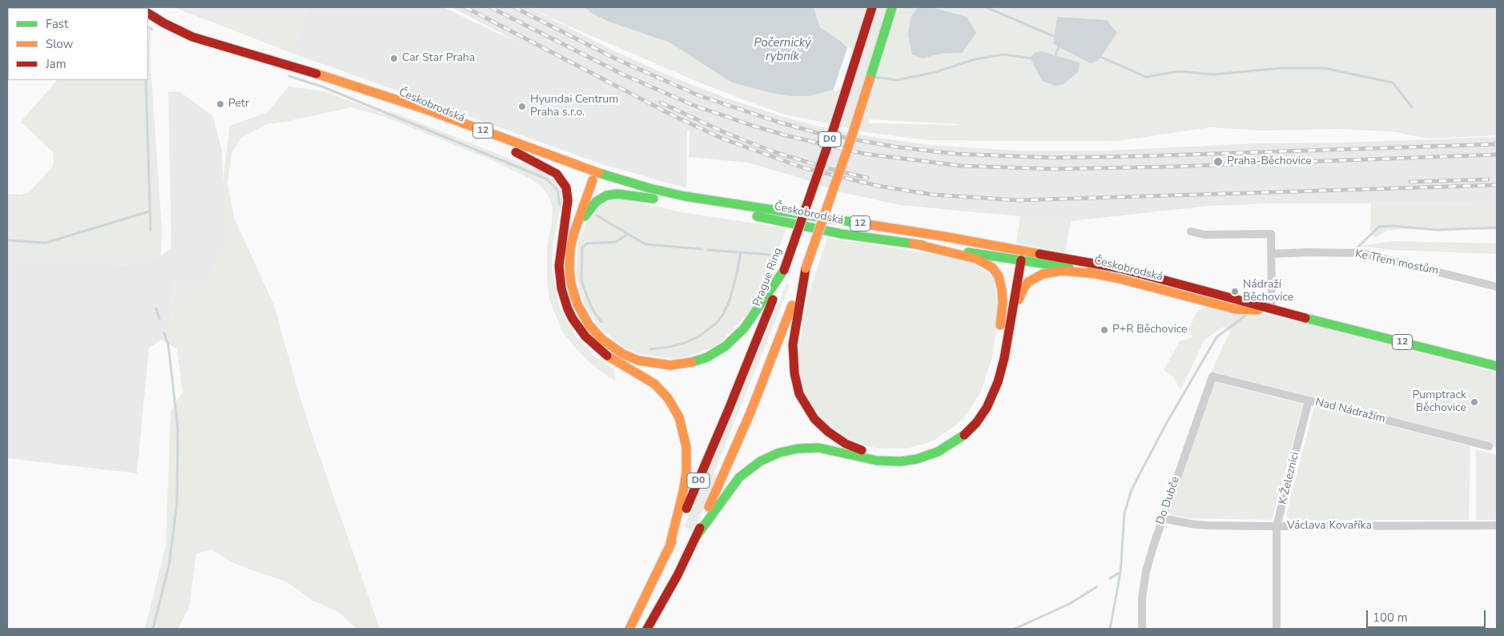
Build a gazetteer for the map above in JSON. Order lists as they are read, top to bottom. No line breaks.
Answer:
{"streets":{"main road":["Českobrodská","12","D0","Prague Ring"],"street":["Ke Třem mostům","Nad Nádražím","K Železnici","Do Dubče","Václava Kovaříka"]},"crossings":[["Nad Nádražím","K Železnici"],["Nad Nádražím","Do Dubče"],["K Železnici","Václava Kovaříka"],["Do Dubče","Václava Kovaříka"]],"water":["Počernický rybník"],"places":["Car Star Praha","Petr","Hyundai Centrum Praha s.r.o.","Praha-Běchovice","Nádraží Běchovice","P+R Běchovice","Pumptrack Běchovice"],"legend":["Fast","Slow","Jam"],"scale_bar":"100 m"}
